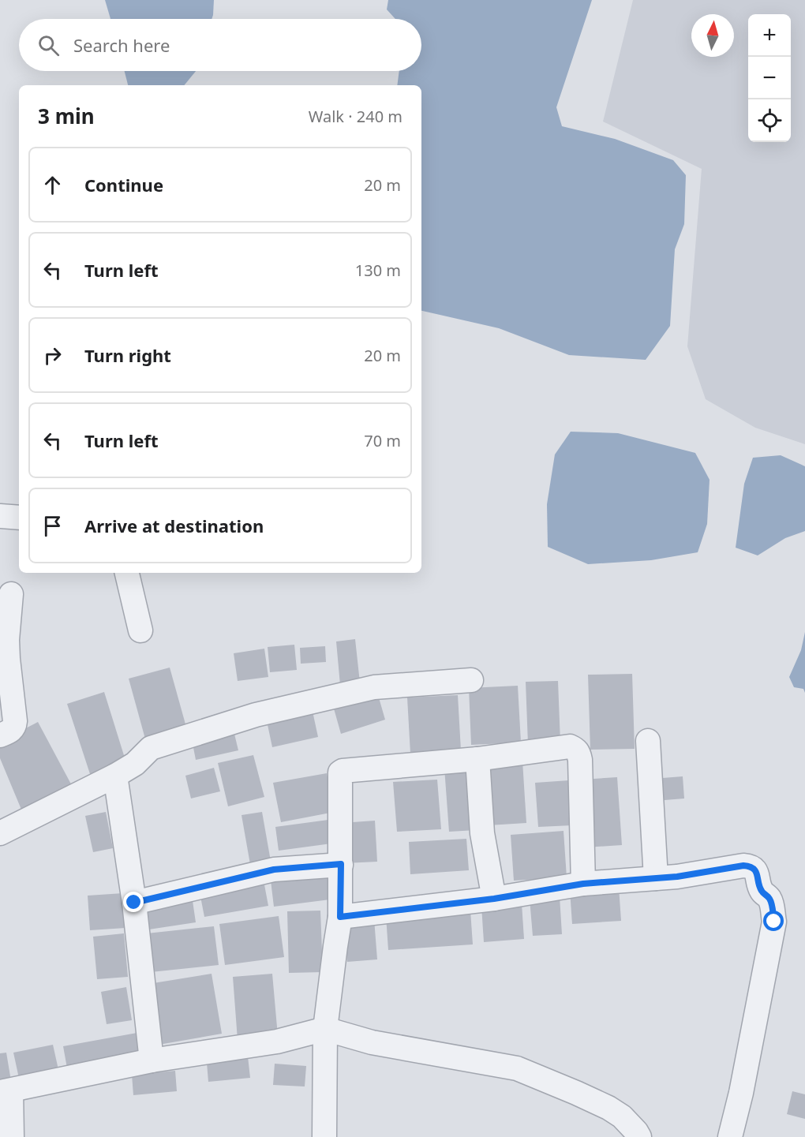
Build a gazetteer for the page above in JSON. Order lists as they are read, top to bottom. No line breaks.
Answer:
{"north":"top","page":{"map_buttons":["+","−"],"search":"Search here","heading":["3 min","Walk · 240 m"],"list":[["Continue","20 m"],["Turn left","130 m"],["Turn right","20 m"],["Turn left","70 m"],"Arrive at destination"]}}
